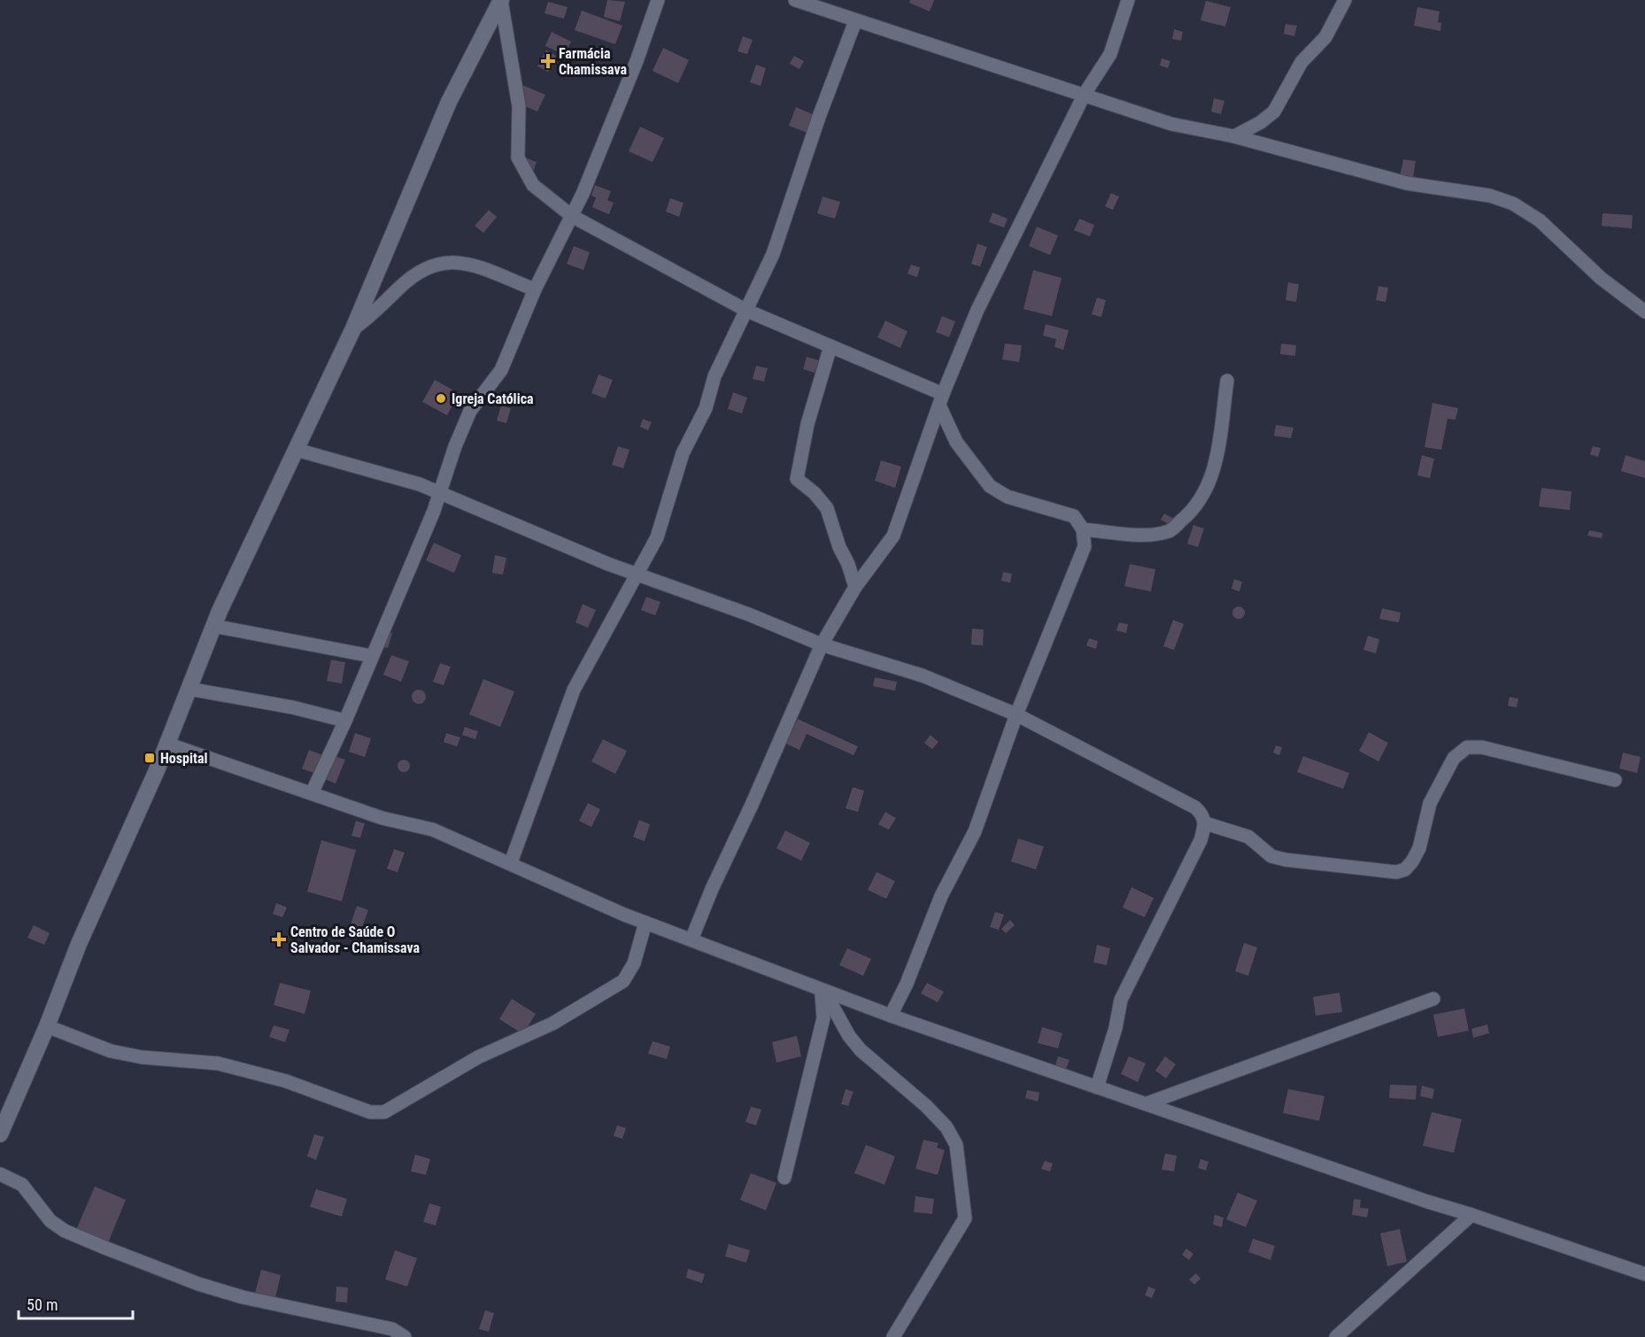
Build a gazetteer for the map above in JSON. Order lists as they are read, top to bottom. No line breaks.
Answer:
{"places":{"health":["Farmácia Chamissava","Centro de Saúde O Salvador - Chamissava"],"other":["Igreja Católica"],"transit":["Hospital"]},"scale_bar":"50 m"}
